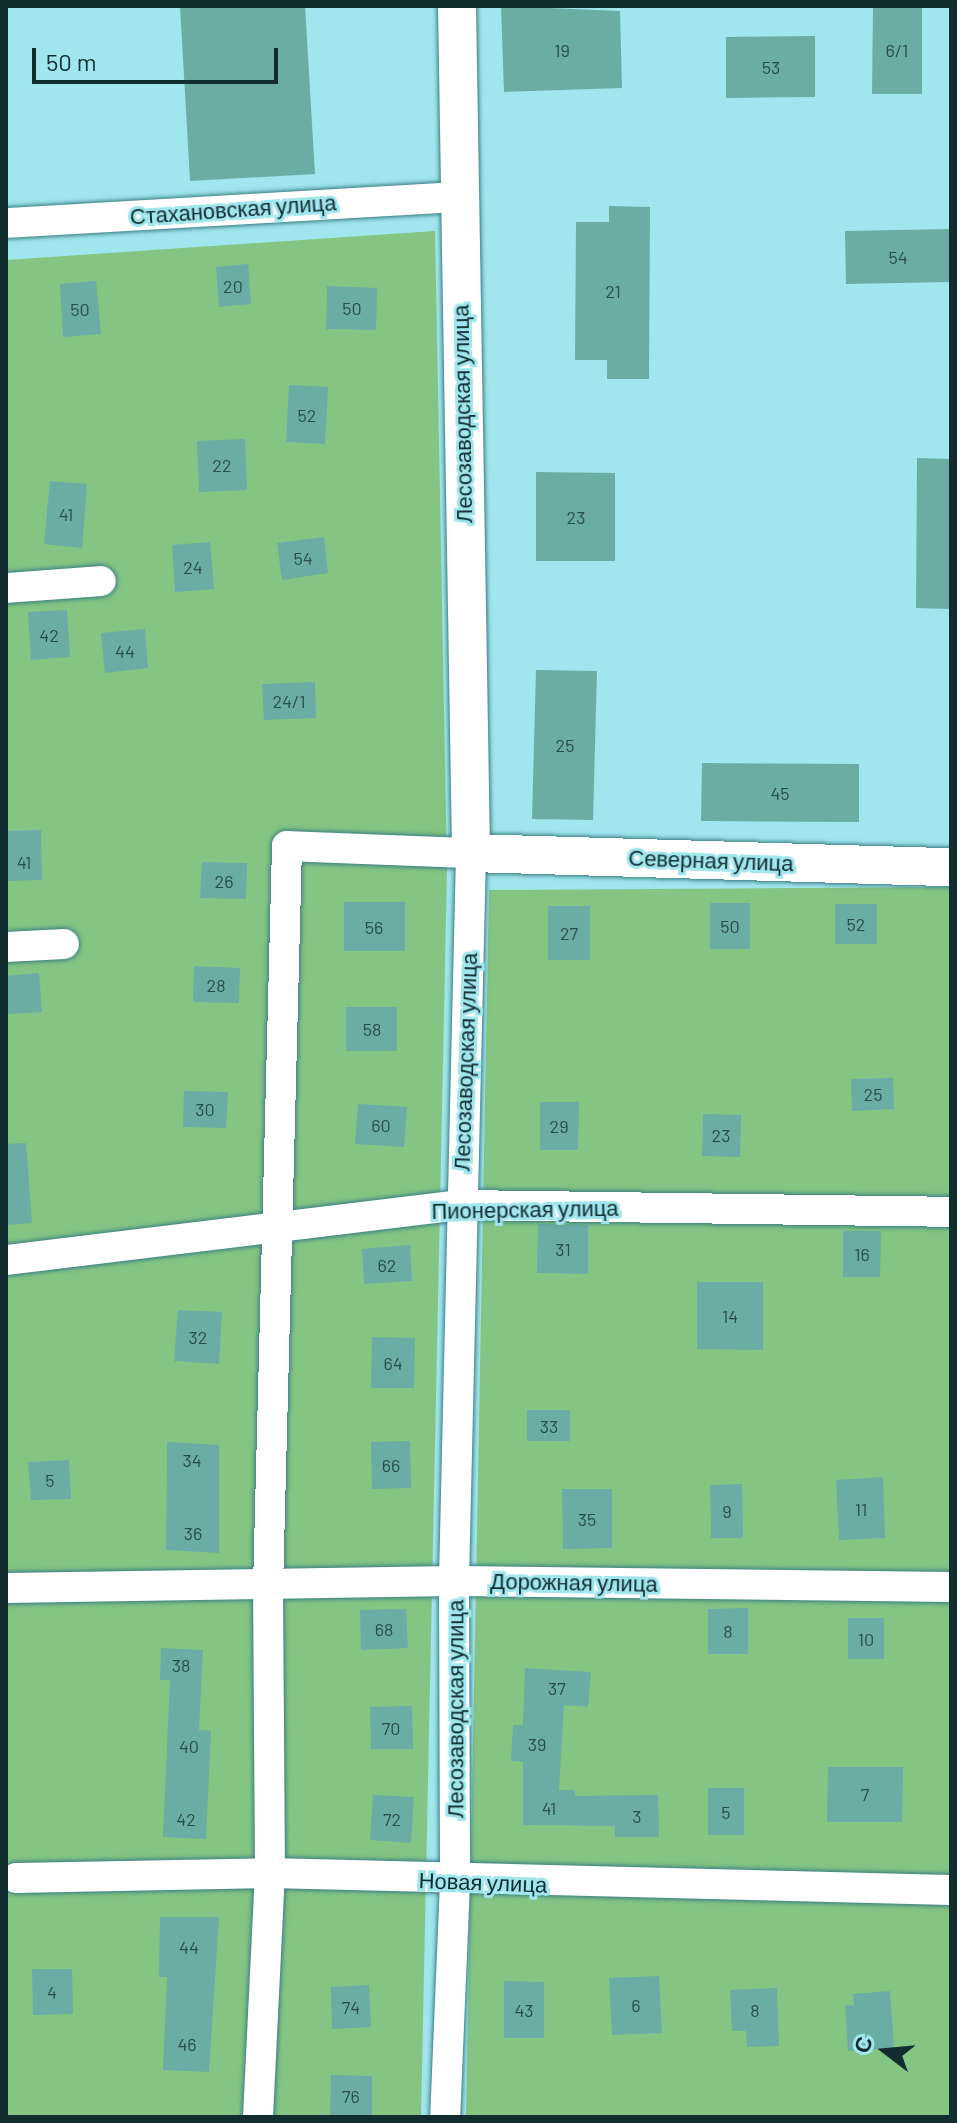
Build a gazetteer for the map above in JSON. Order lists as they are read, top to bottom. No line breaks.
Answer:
{"streets":{"street":["Стахановская улица","Лесозаводская улица","Северная улица","Пионерская улица","Дорожная улица","Новая улица"]},"crossings":[["Стахановская улица","Лесозаводская улица"],["Лесозаводская улица","Северная улица"],["Лесозаводская улица","Пионерская улица"],["Лесозаводская улица","Дорожная улица"],["Лесозаводская улица","Новая улица"]],"house_numbers":["19","6/1","53","54","20","21","50","50","52","22","41","23","54","24","42","44","24/1","25","45","41","26","52","50","56","27","28","58","25","30","60","29","23","31","16","62","14","32","64","33","34","66","5","11","9","35","36","68","8","10","38","37","70","39","40","7","41","5","3","42","72","44","4","6","74","43","8","46","76"],"scale_bar":"50 m","north":"left"}
